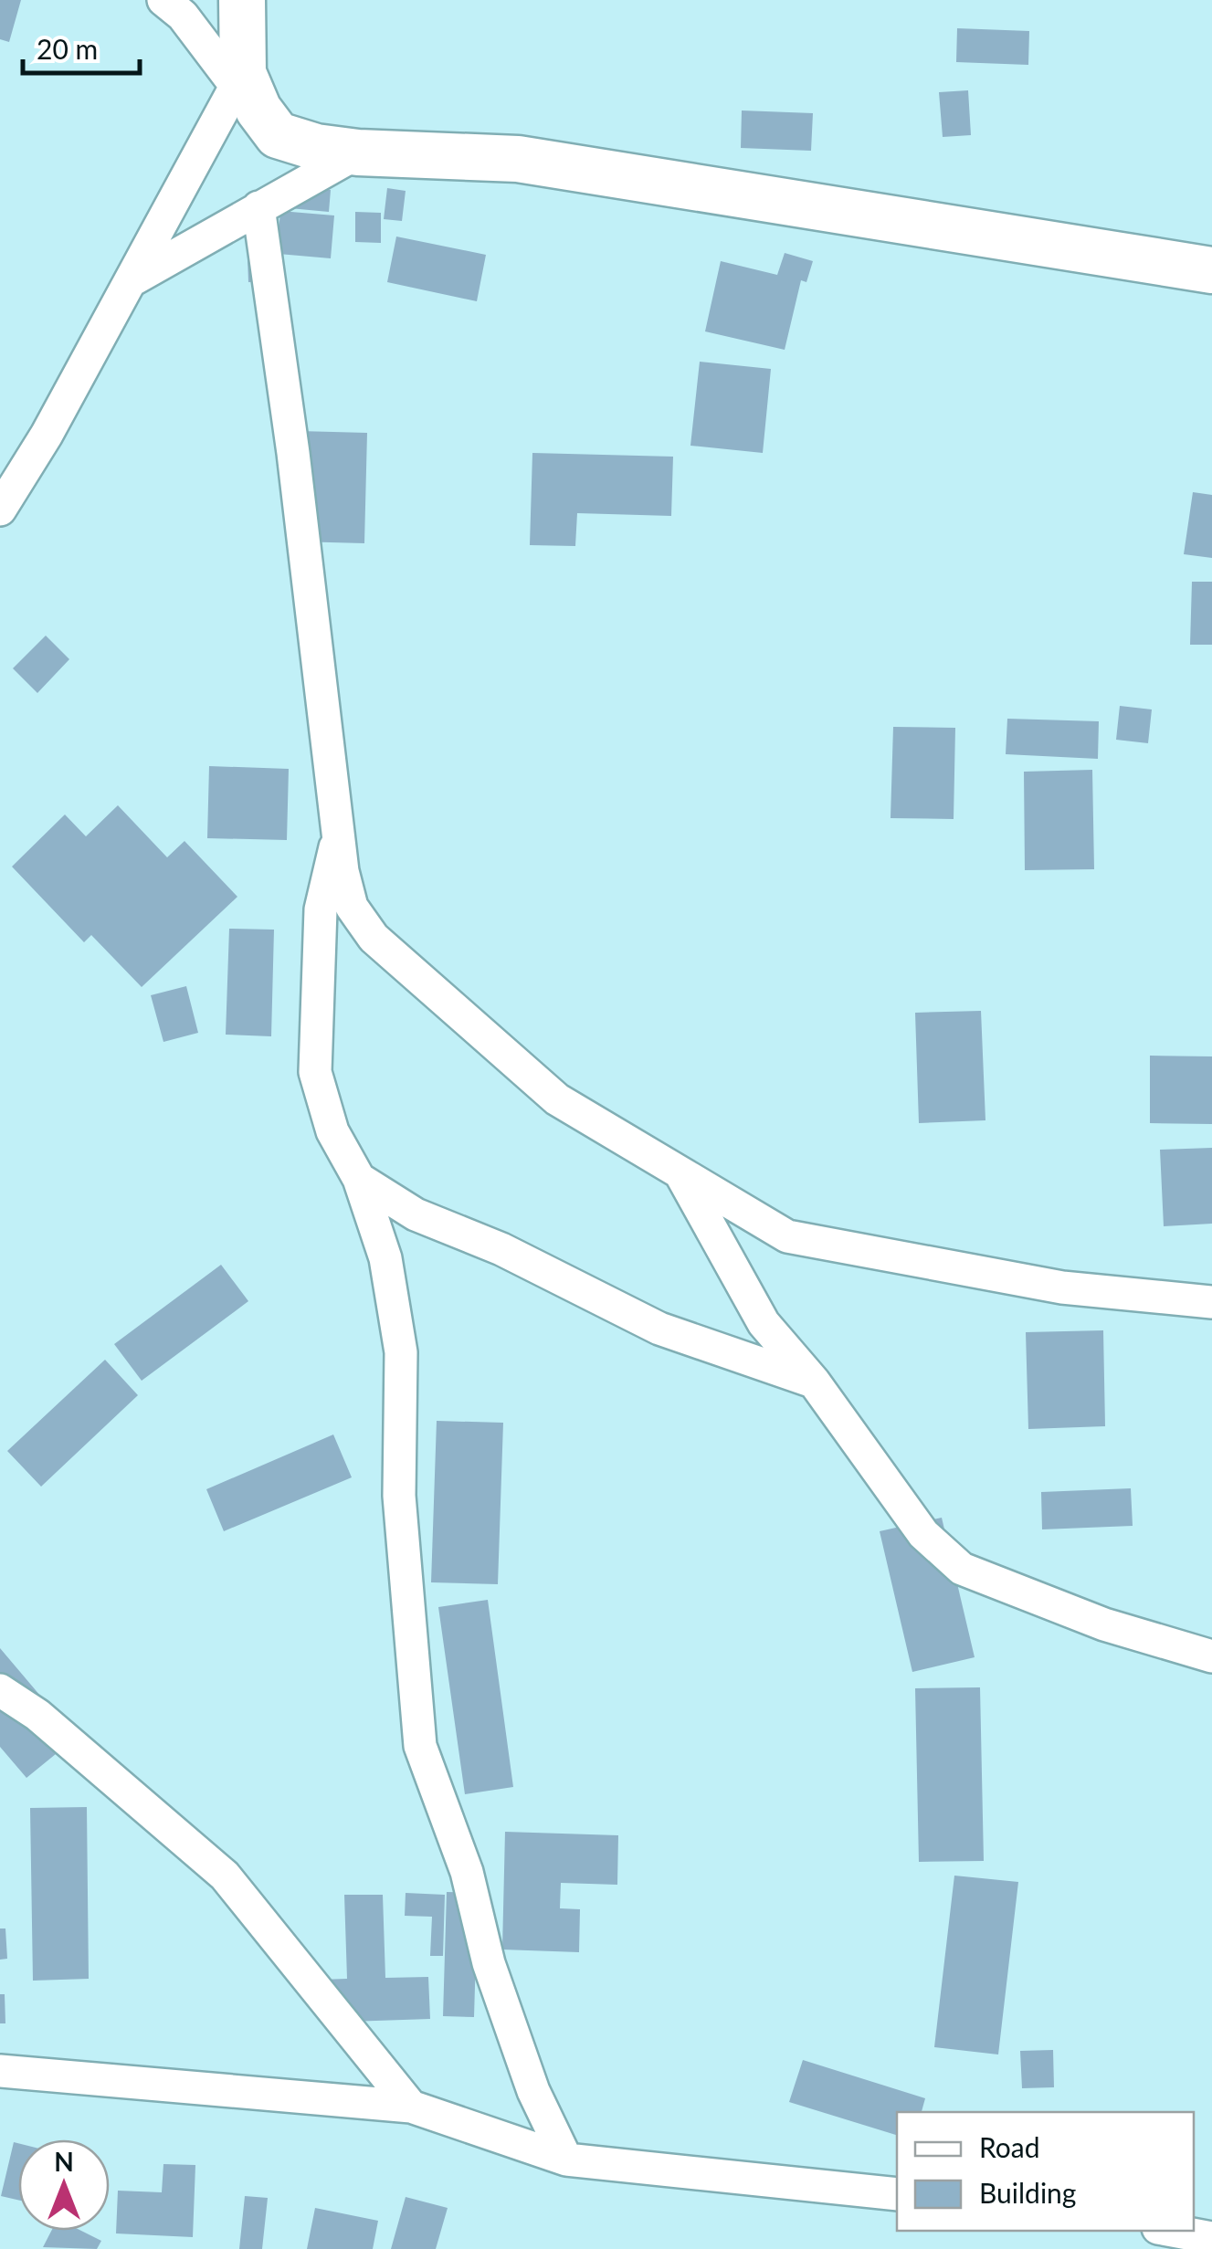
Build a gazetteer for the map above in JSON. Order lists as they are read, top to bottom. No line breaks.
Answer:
{"legend":["Road","Building"],"scale_bar":"20 m","north":"top"}
